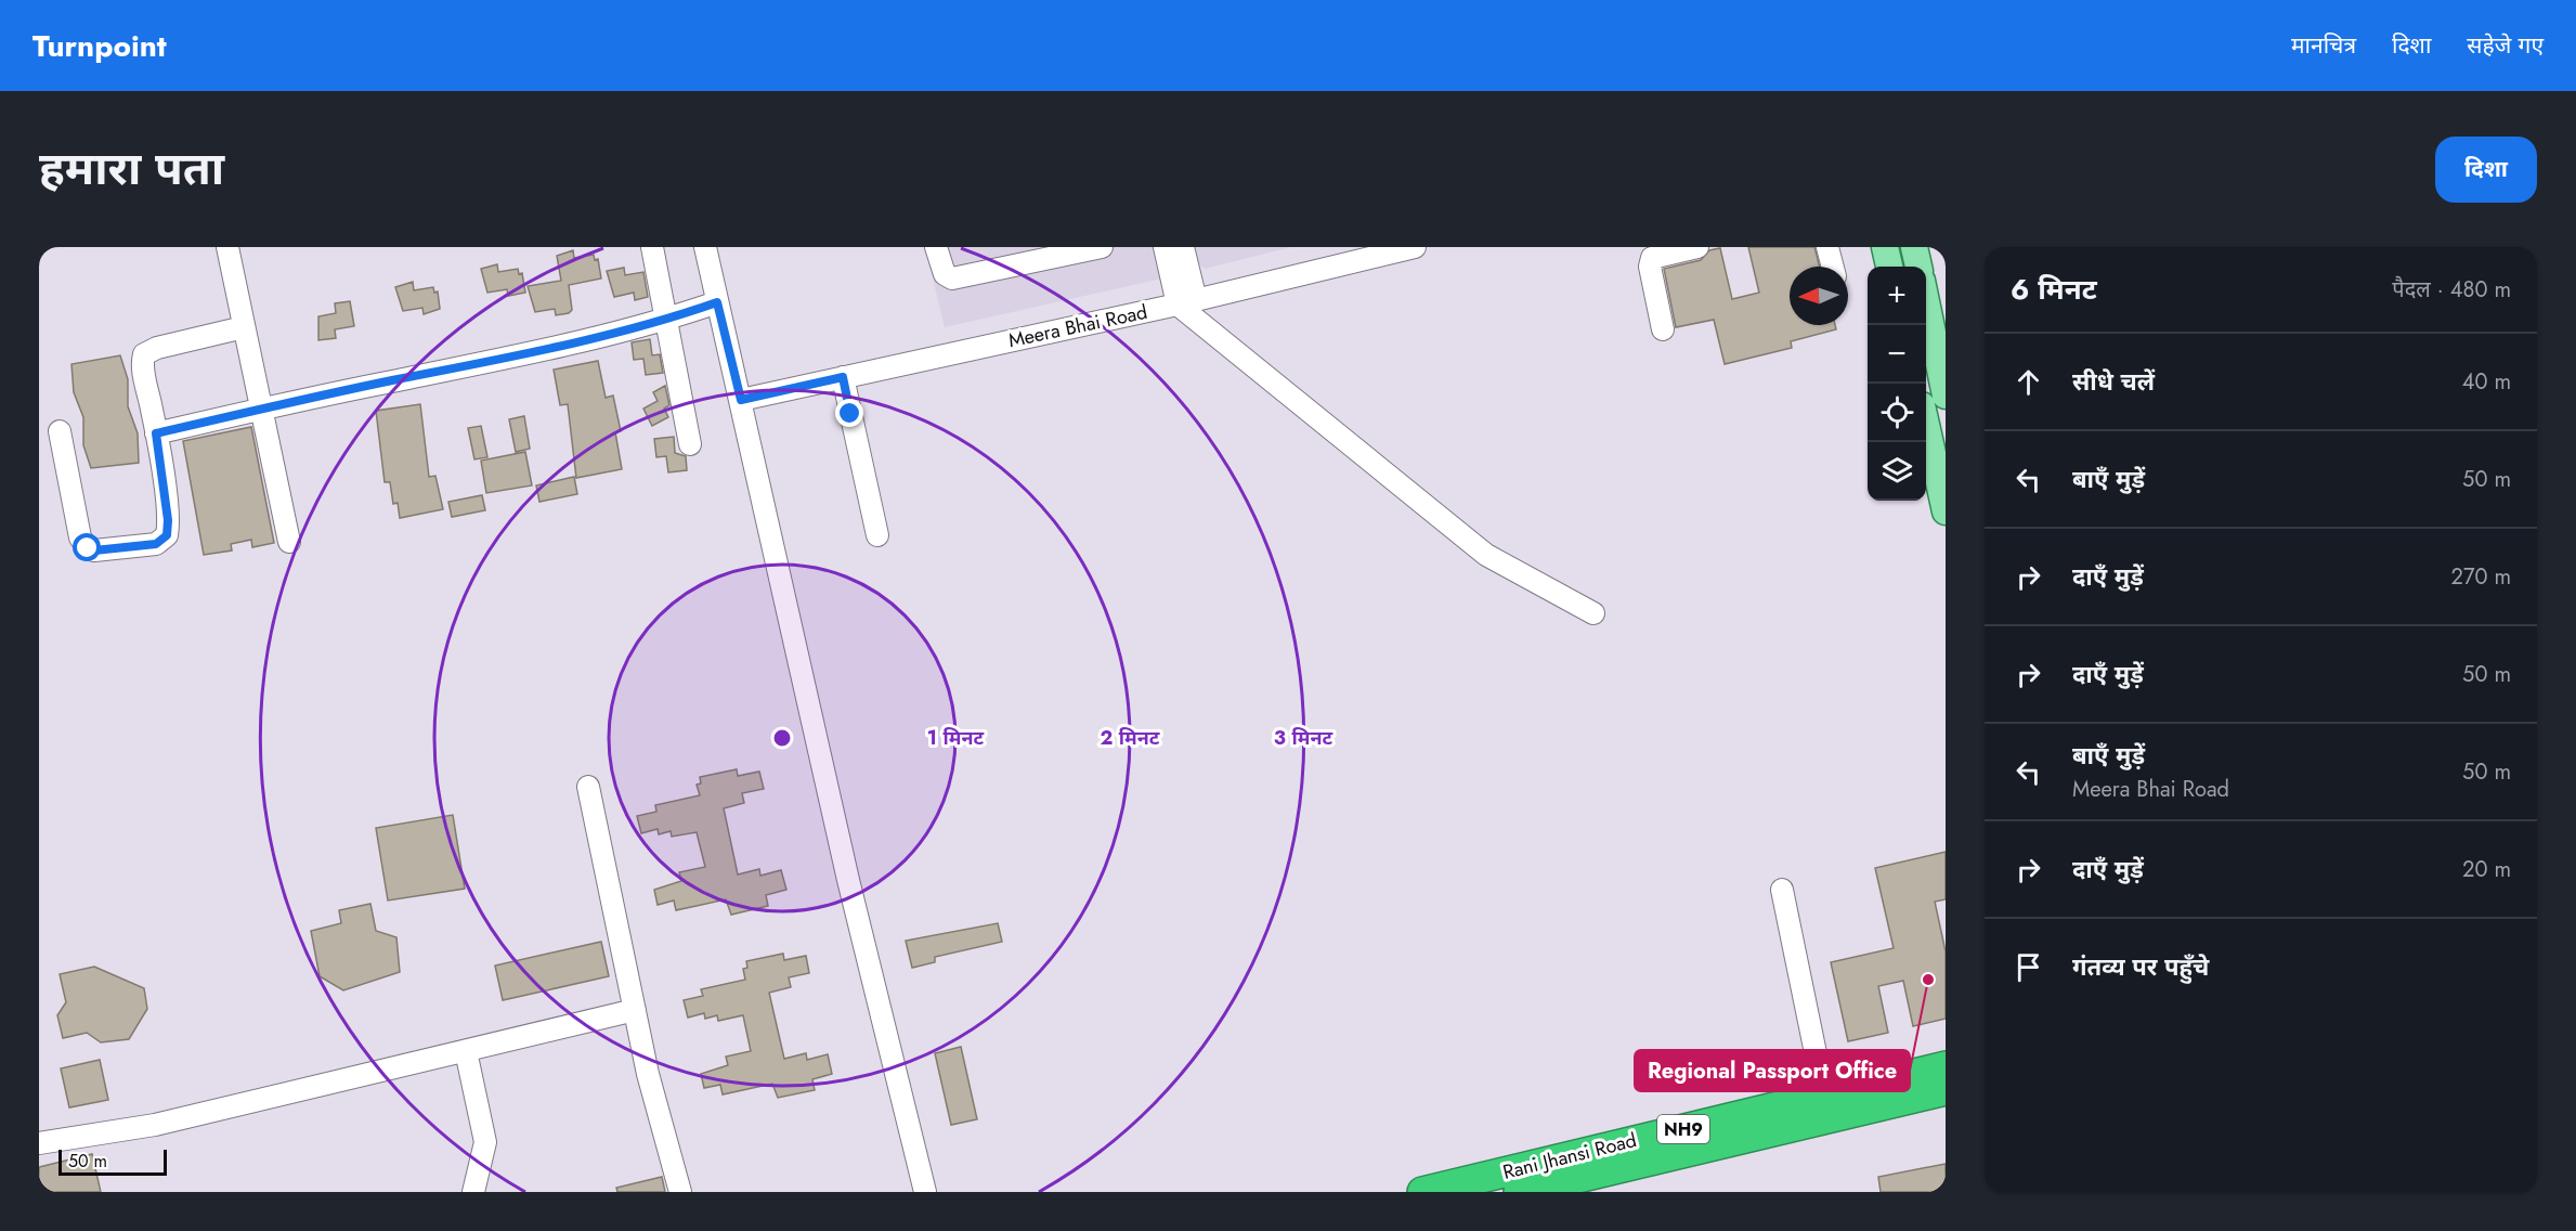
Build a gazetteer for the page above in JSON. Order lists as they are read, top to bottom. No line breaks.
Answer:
{"streets":{"highway":["NH9","Rani Jhansi Road"],"street":["Meera Bhai Road"]},"places":["Regional Passport Office"],"scale_bar":"50 m","north":"left","page":{"header":"Turnpoint","nav":["मानचित्र","दिशा","सहेजे गए"],"title":"हमारा पता","buttons":"दिशा","heading":["6 मिनट","पैदल · 480 m"],"map_buttons":["+","−"],"list":[["सीधे चलें","40 m"],["बाएँ मुड़ें","50 m"],["दाएँ मुड़ें","270 m"],["दाएँ मुड़ें","50 m"],["बाएँ मुड़ें","Meera Bhai Road","50 m"],["दाएँ मुड़ें","20 m"],"गंतव्य पर पहुँचे"],"scale":"50 m"},"rings":["1 मिनट","2 मिनट","3 मिनट"]}
